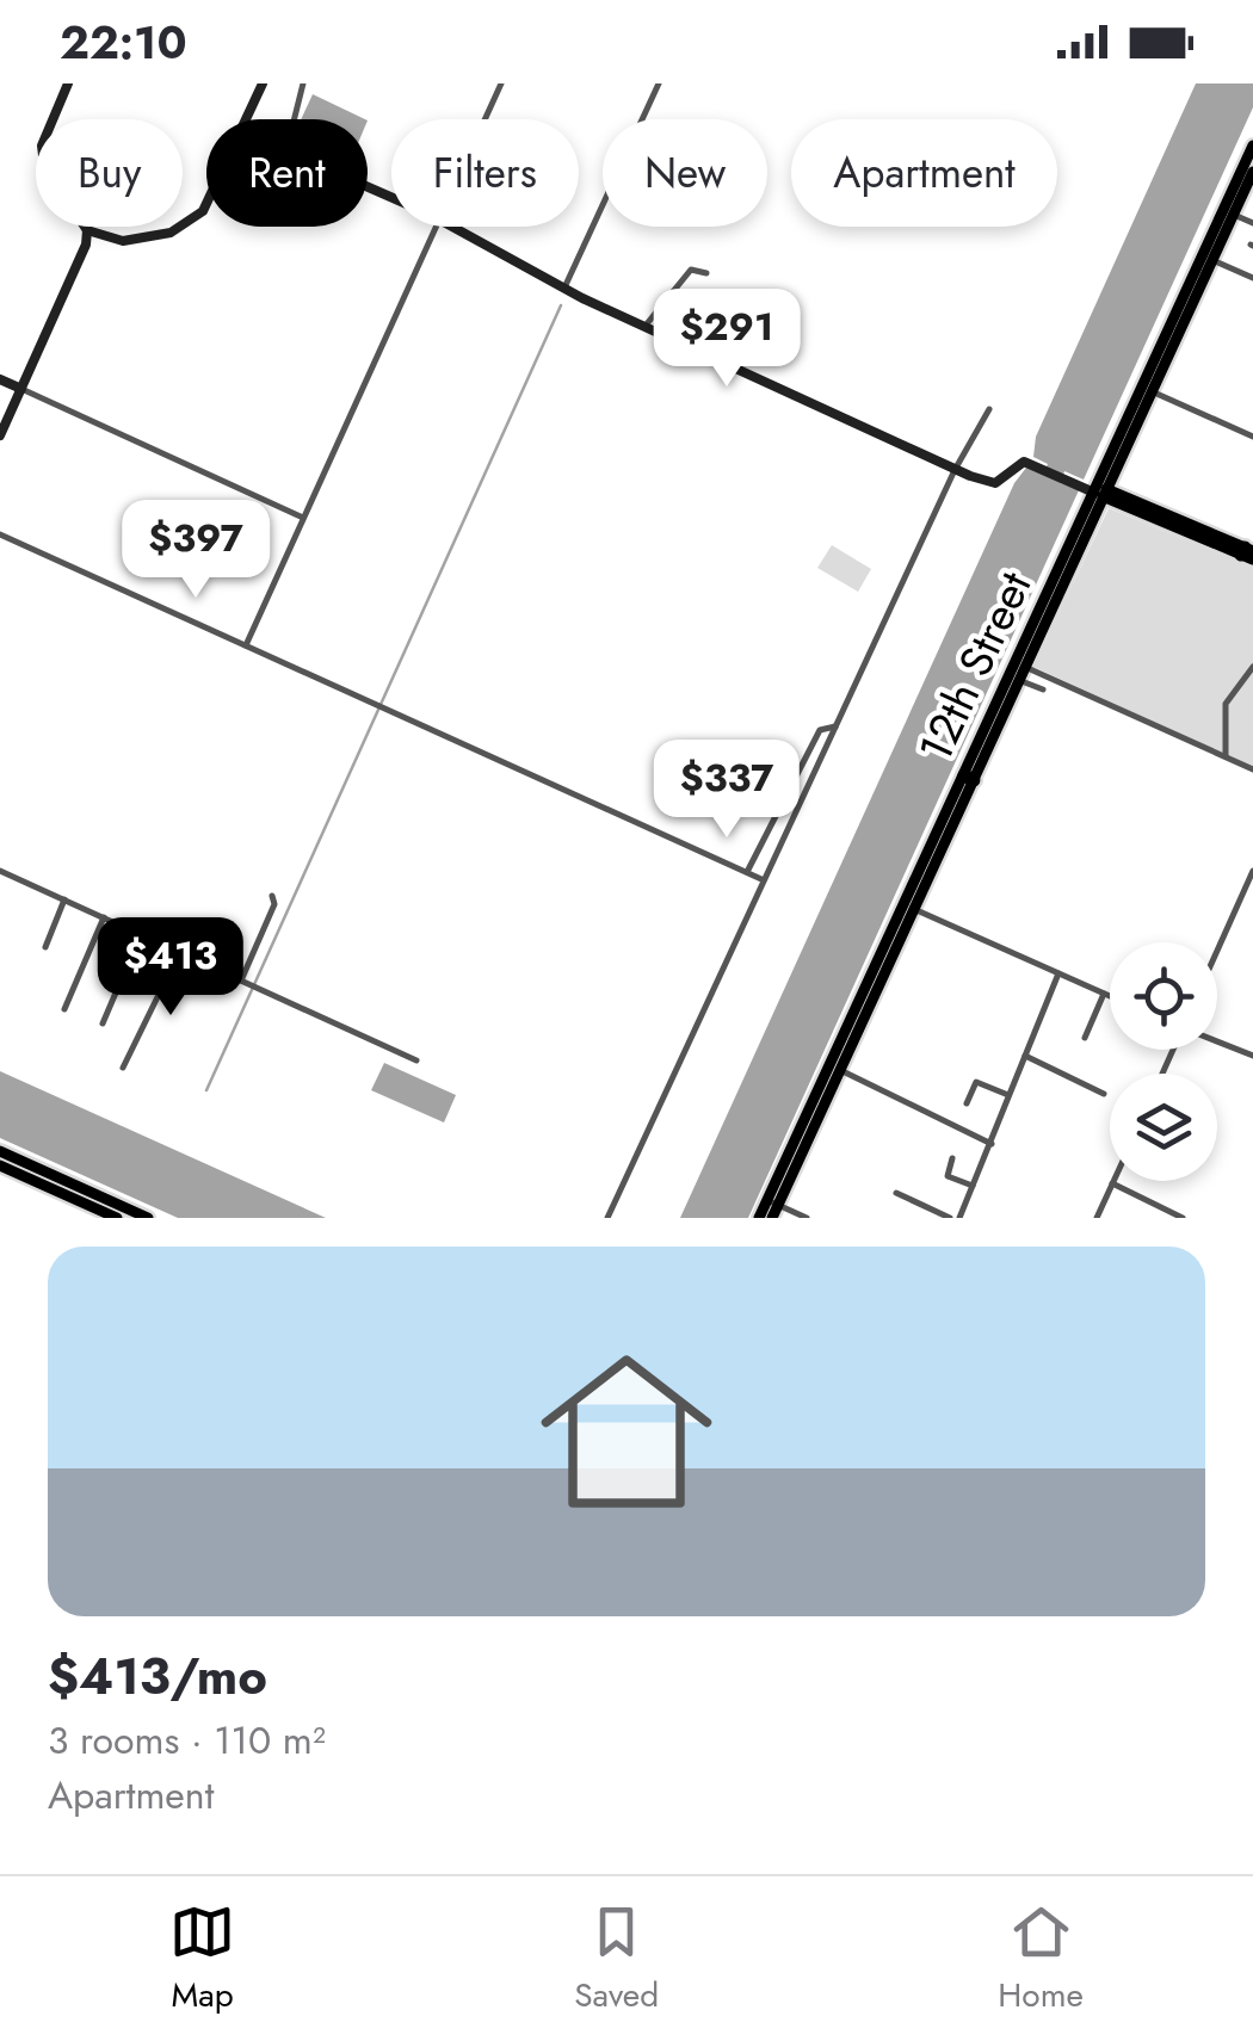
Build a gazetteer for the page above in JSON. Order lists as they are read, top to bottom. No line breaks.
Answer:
{"streets":{"main road":["12th Street"]},"page":{"status":"22:10","chip":["Buy","Rent","Filters","New","Apartment"],"price":["$291","$397","$337","$413"],"list":[{"name":"$413/mo","note":"3 rooms · 110 m² · Apartment"}],"tabs":["Map","Saved","Home"]}}
